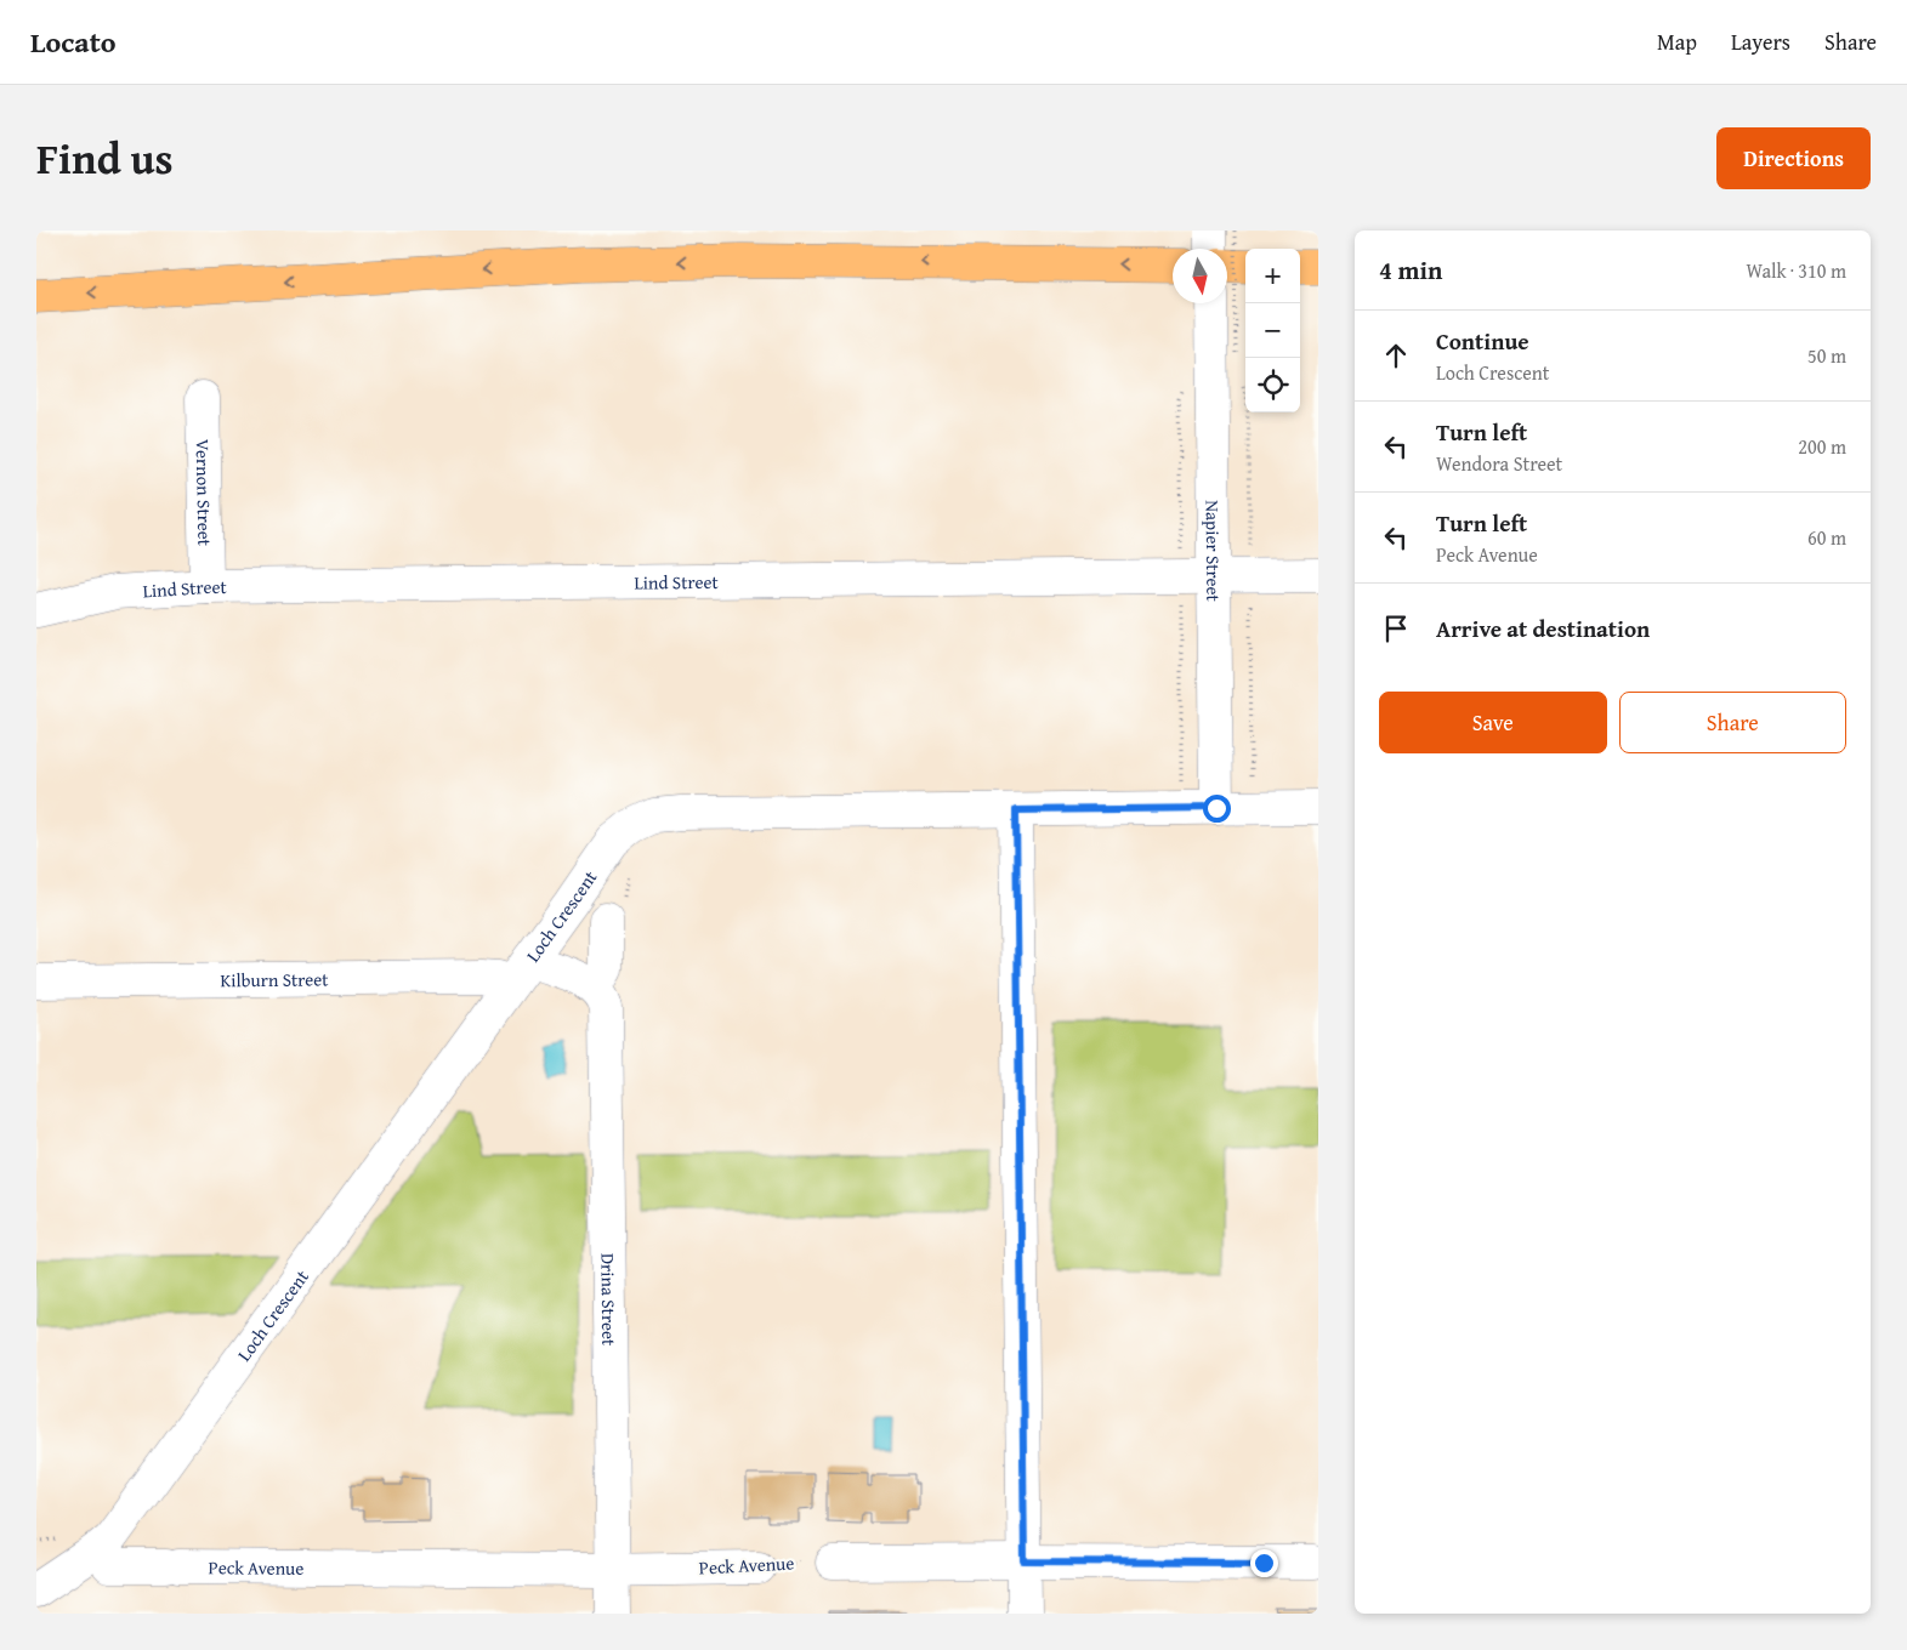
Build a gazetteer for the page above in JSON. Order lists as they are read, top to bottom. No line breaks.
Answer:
{"streets":{"street":["Vernon Street","Napier Street","Lind Street","Loch Crescent","Kilburn Street","Drina Street","Peck Avenue"]},"crossings":[["Vernon Street","Lind Street"],["Napier Street","Lind Street"],["Napier Street","Loch Crescent"],["Loch Crescent","Kilburn Street"],["Loch Crescent","Peck Avenue"],["Drina Street","Peck Avenue"]],"north":"bottom","page":{"header":"Locato","nav":["Map","Layers","Share"],"title":"Find us","buttons":["Directions",["Save","Share"]],"heading":["4 min","Walk · 310 m"],"map_buttons":["+","−"],"list":[["Continue","Loch Crescent","50 m"],["Turn left","Wendora Street","200 m"],["Turn left","Peck Avenue","60 m"],"Arrive at destination"]}}
